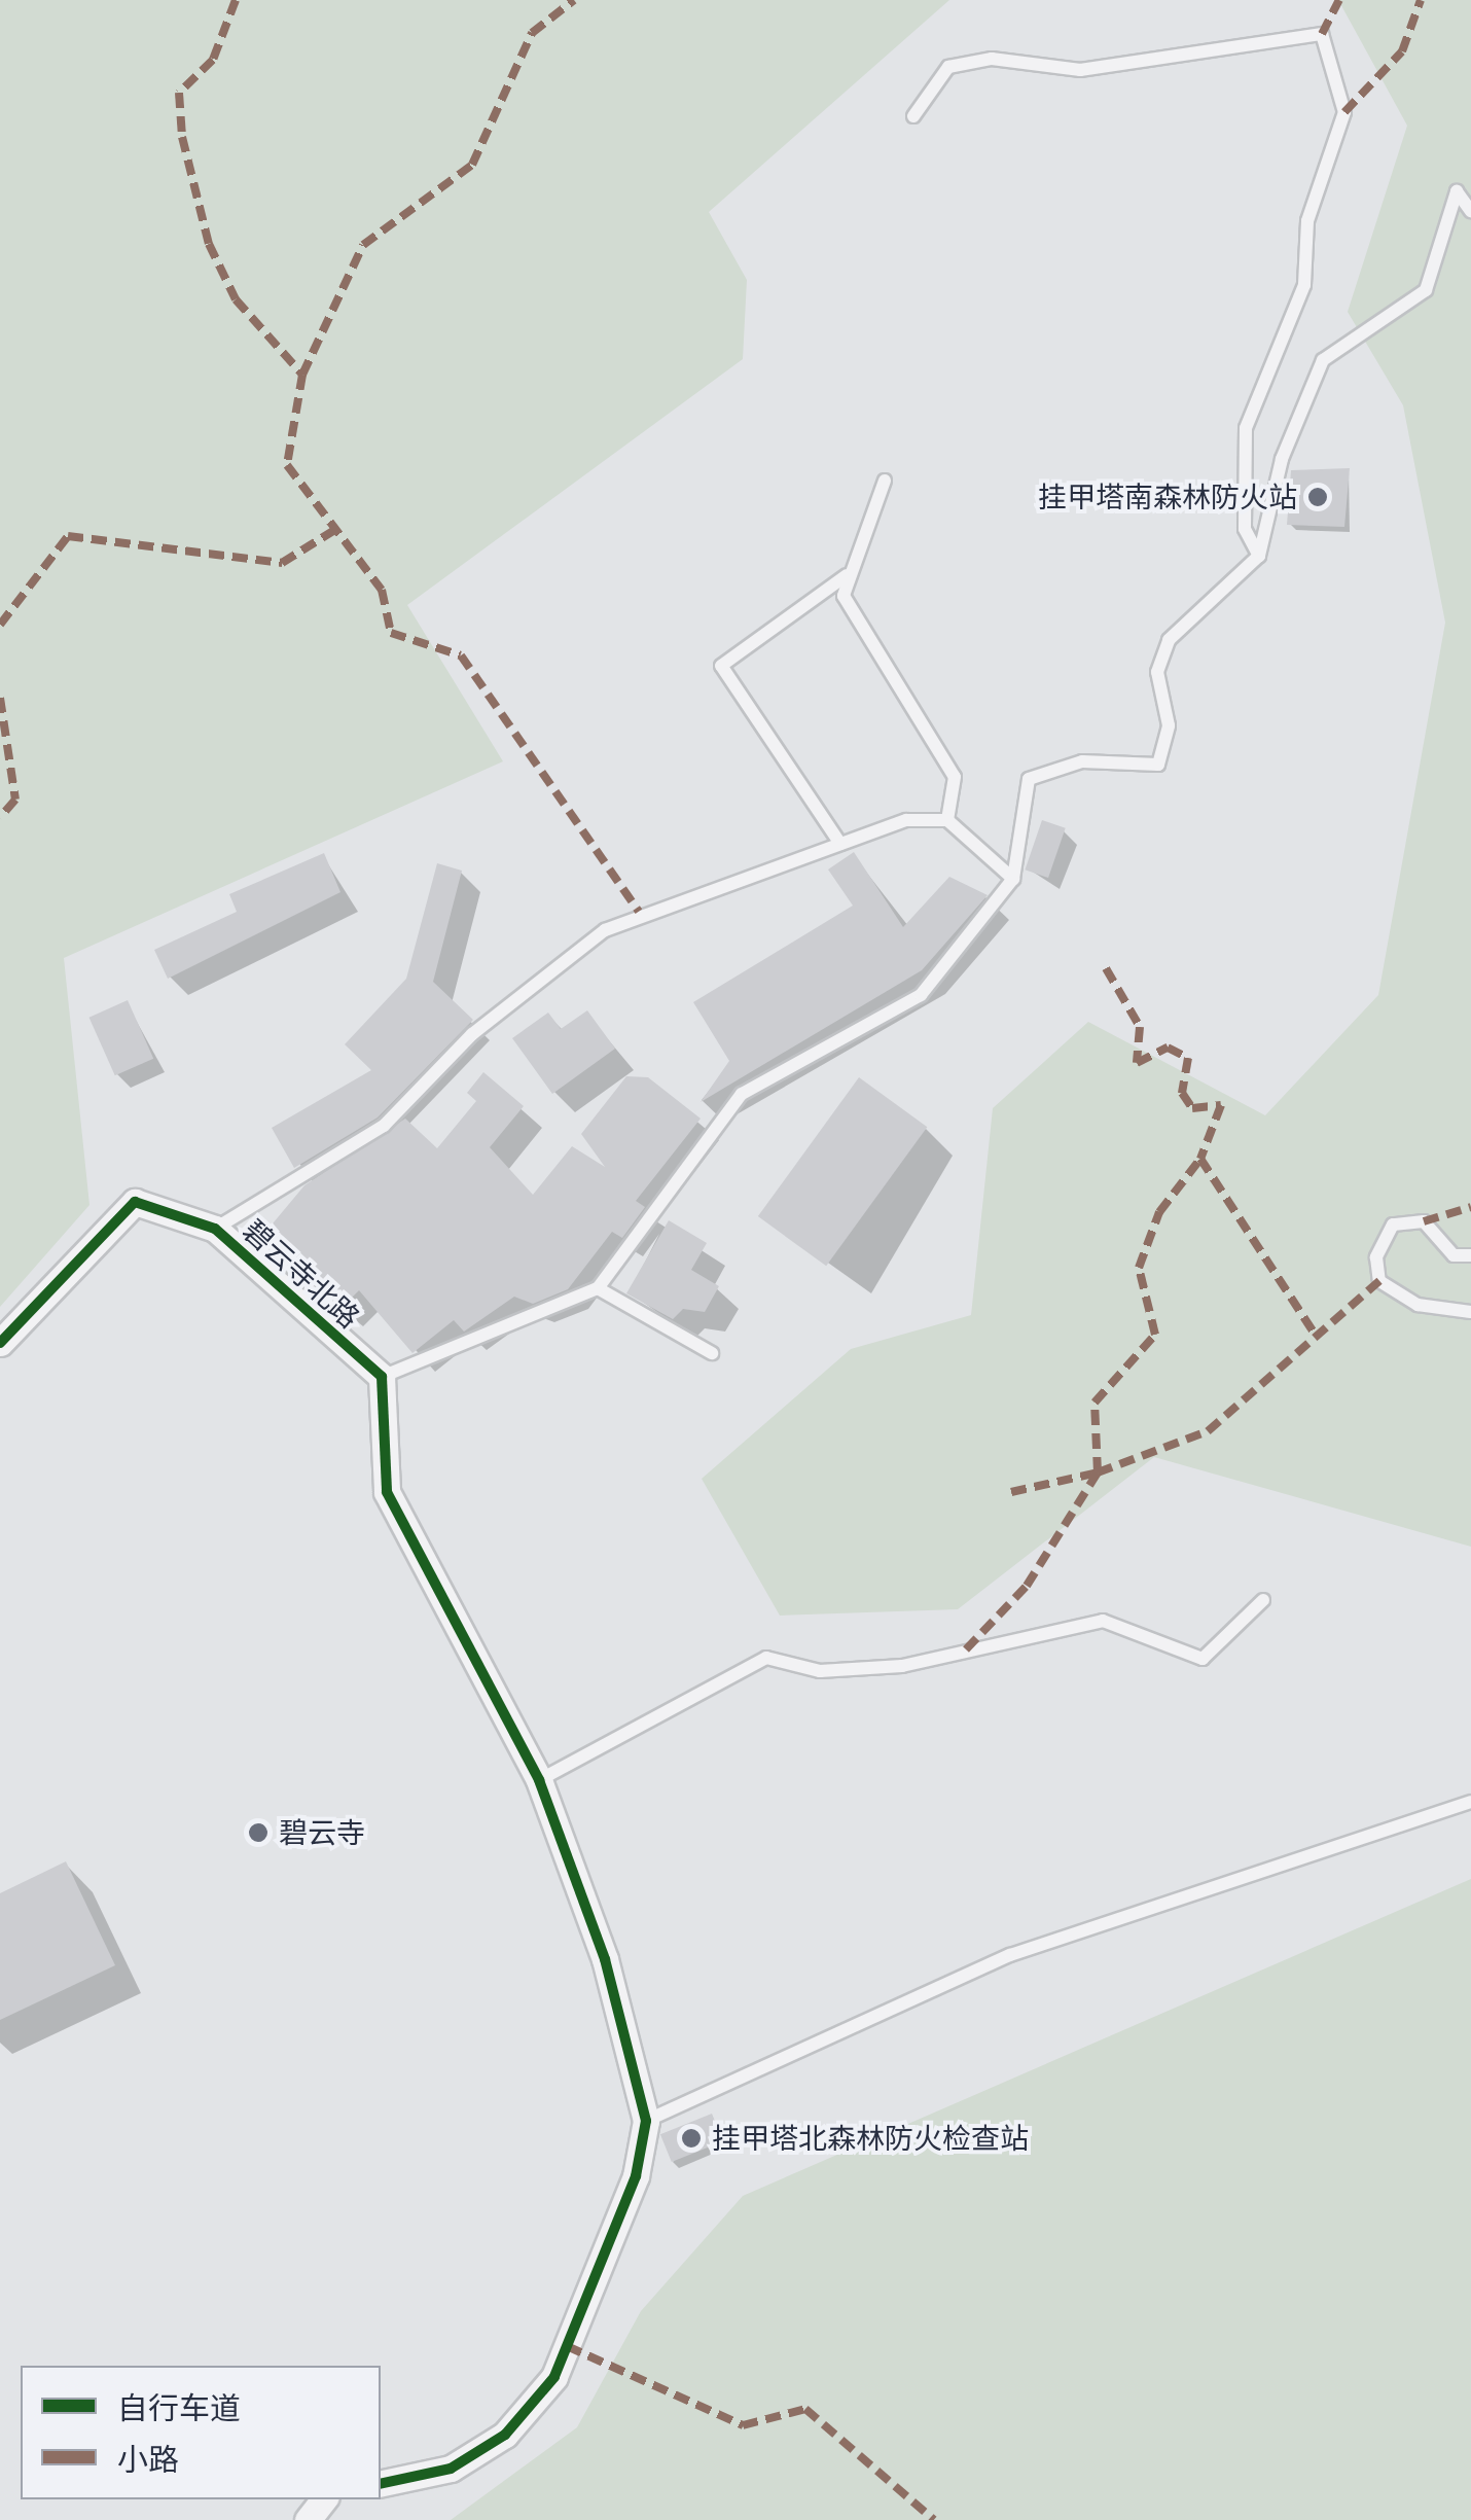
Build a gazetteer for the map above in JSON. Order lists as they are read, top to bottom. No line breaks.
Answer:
{"streets":{"street":["碧云寺北路"]},"places":["挂甲塔南森林防火站","碧云寺","挂甲塔北森林防火检查站"],"legend":["自行车道","小路"]}
